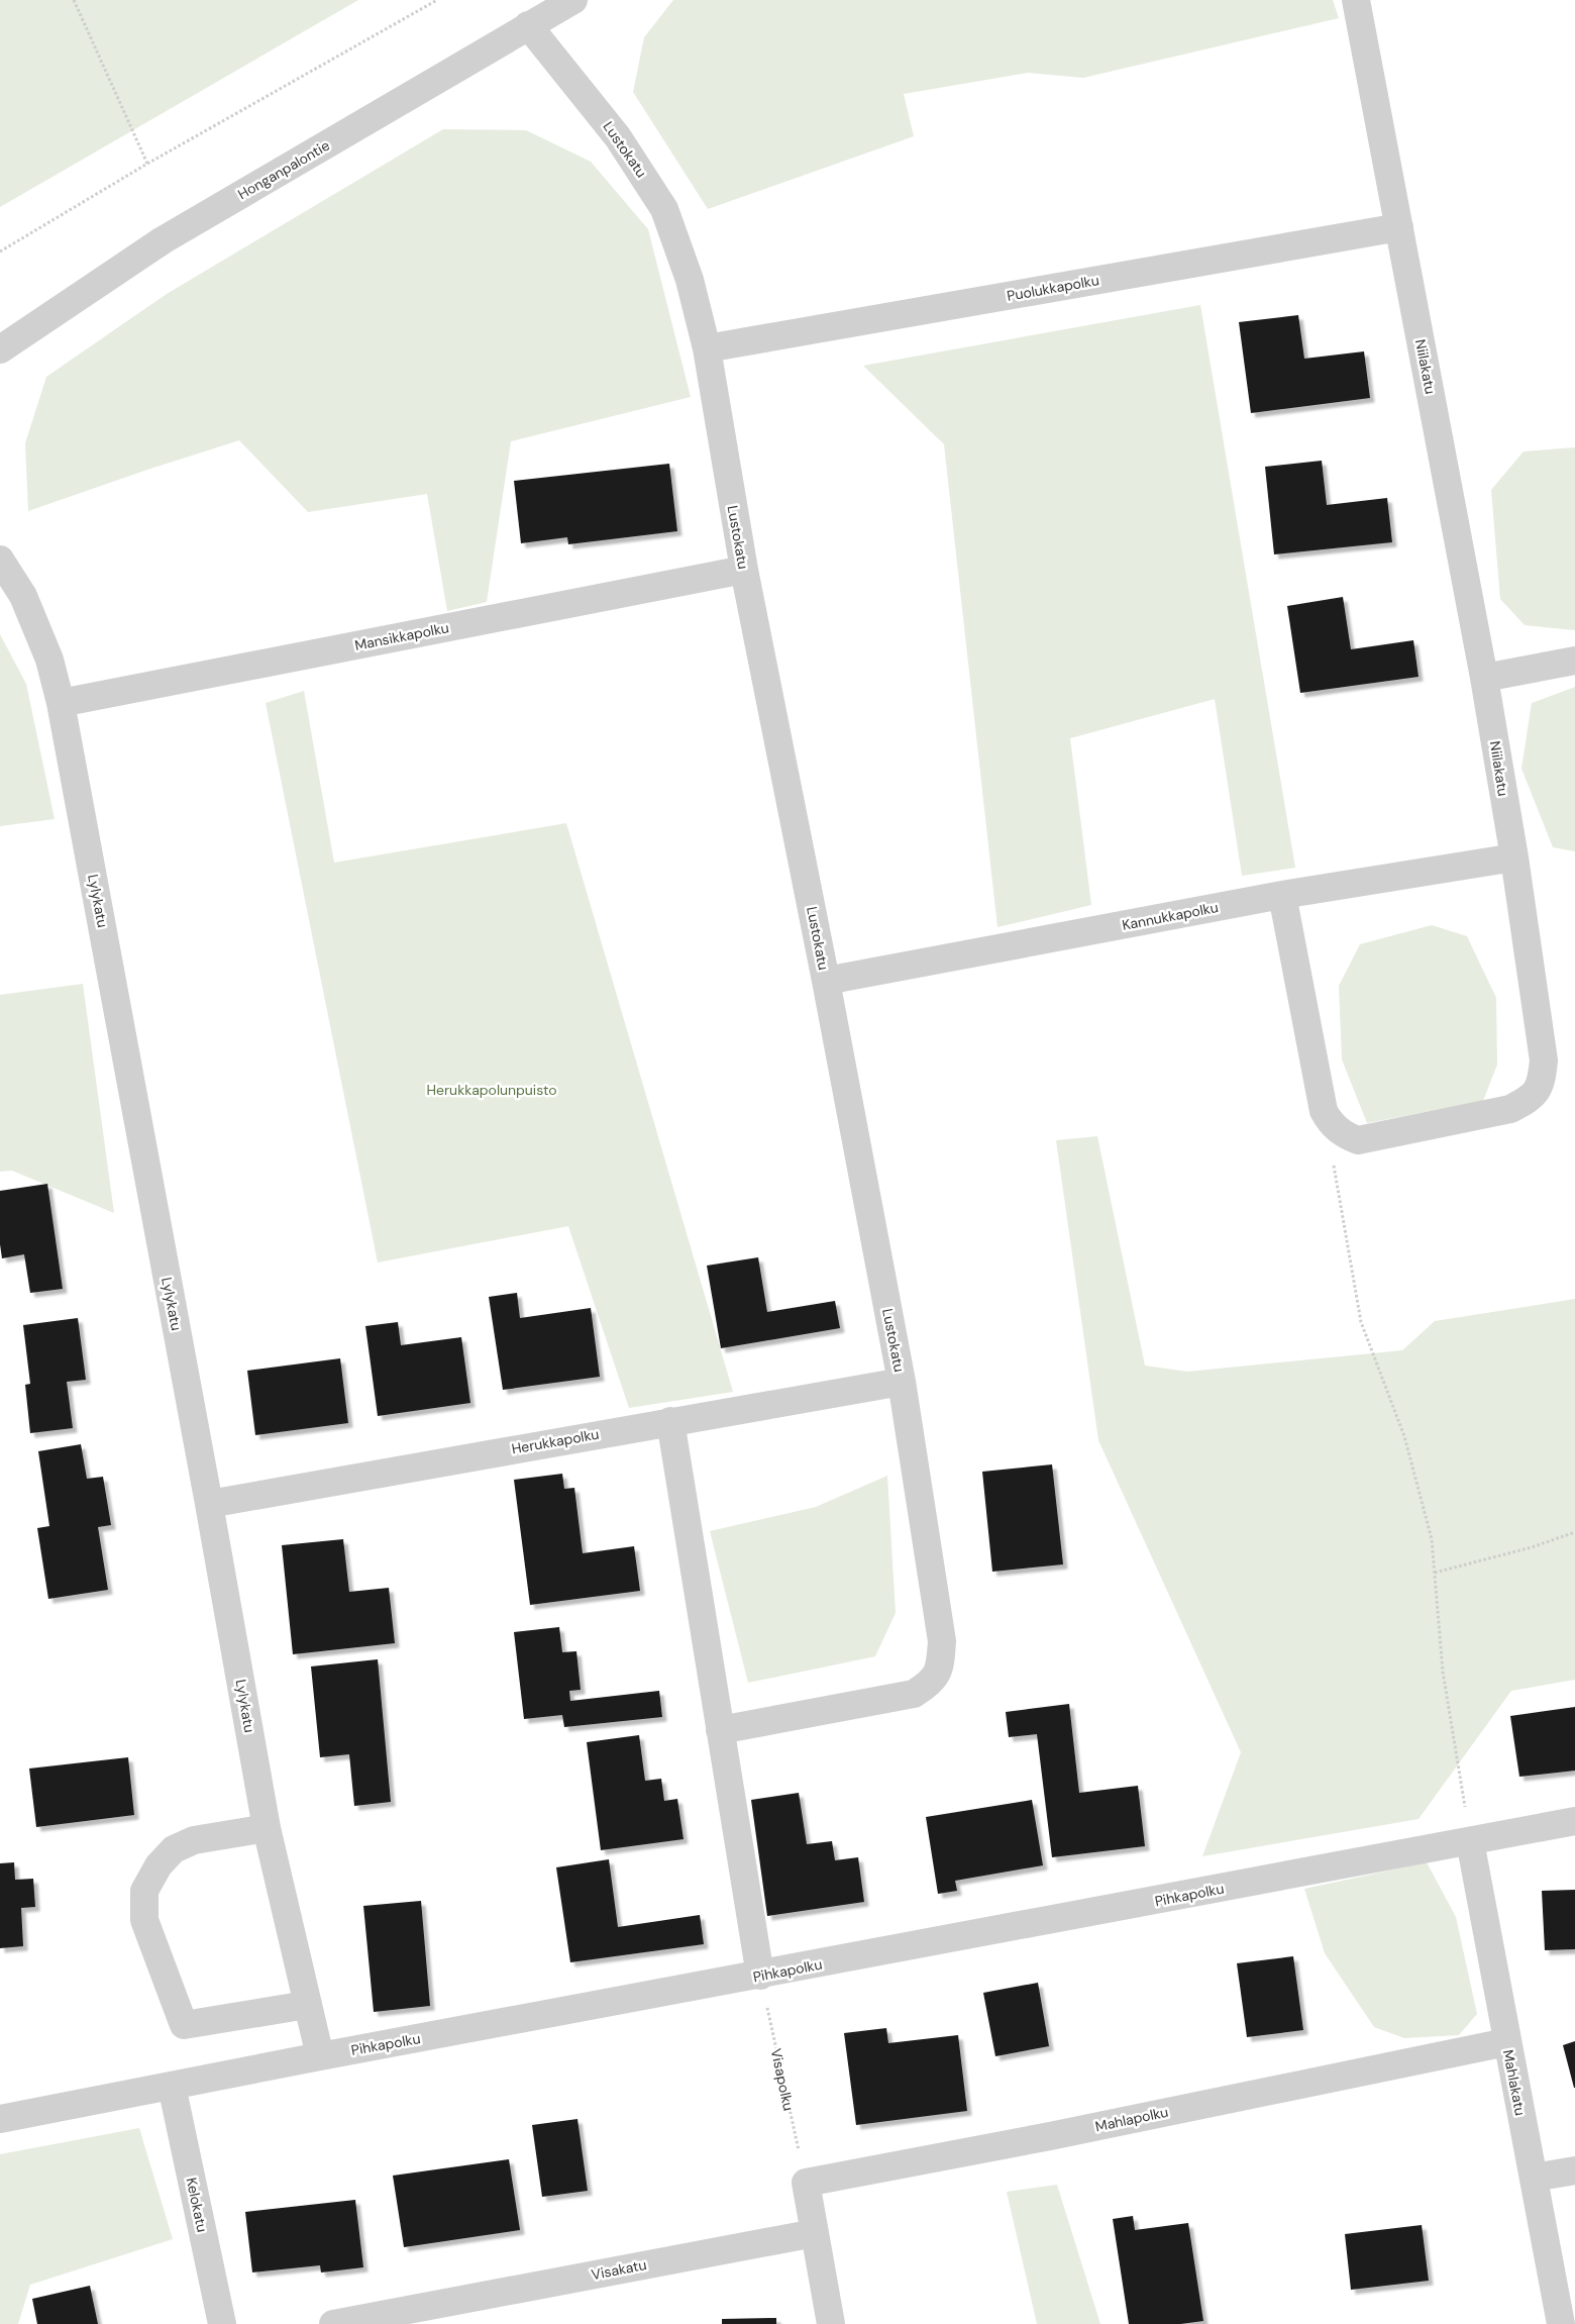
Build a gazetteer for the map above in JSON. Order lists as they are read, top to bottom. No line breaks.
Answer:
{"streets":{"street":["Lustokatu","Honganpalontie","Puolukkapolku","Niilakatu","Mansikkapolku","Lylykatu","Kannukkapolku","Herukkapolku","Pihkapolku","Mahlakatu","Mahlapolku","Kelokatu","Visakatu"],"path":["Visapolku"]},"crossings":[["Lustokatu","Honganpalontie"],["Lustokatu","Puolukkapolku"],["Lustokatu","Mansikkapolku"],["Lustokatu","Kannukkapolku"],["Lustokatu","Herukkapolku"],["Puolukkapolku","Niilakatu"],["Niilakatu","Kannukkapolku"],["Mansikkapolku","Lylykatu"],["Lylykatu","Herukkapolku"],["Lylykatu","Pihkapolku"],["Pihkapolku","Visapolku"],["Pihkapolku","Mahlakatu"],["Pihkapolku","Kelokatu"],["Visapolku","Mahlapolku"],["Mahlakatu","Mahlapolku"]],"parks":["Herukkapolunpuisto"]}
